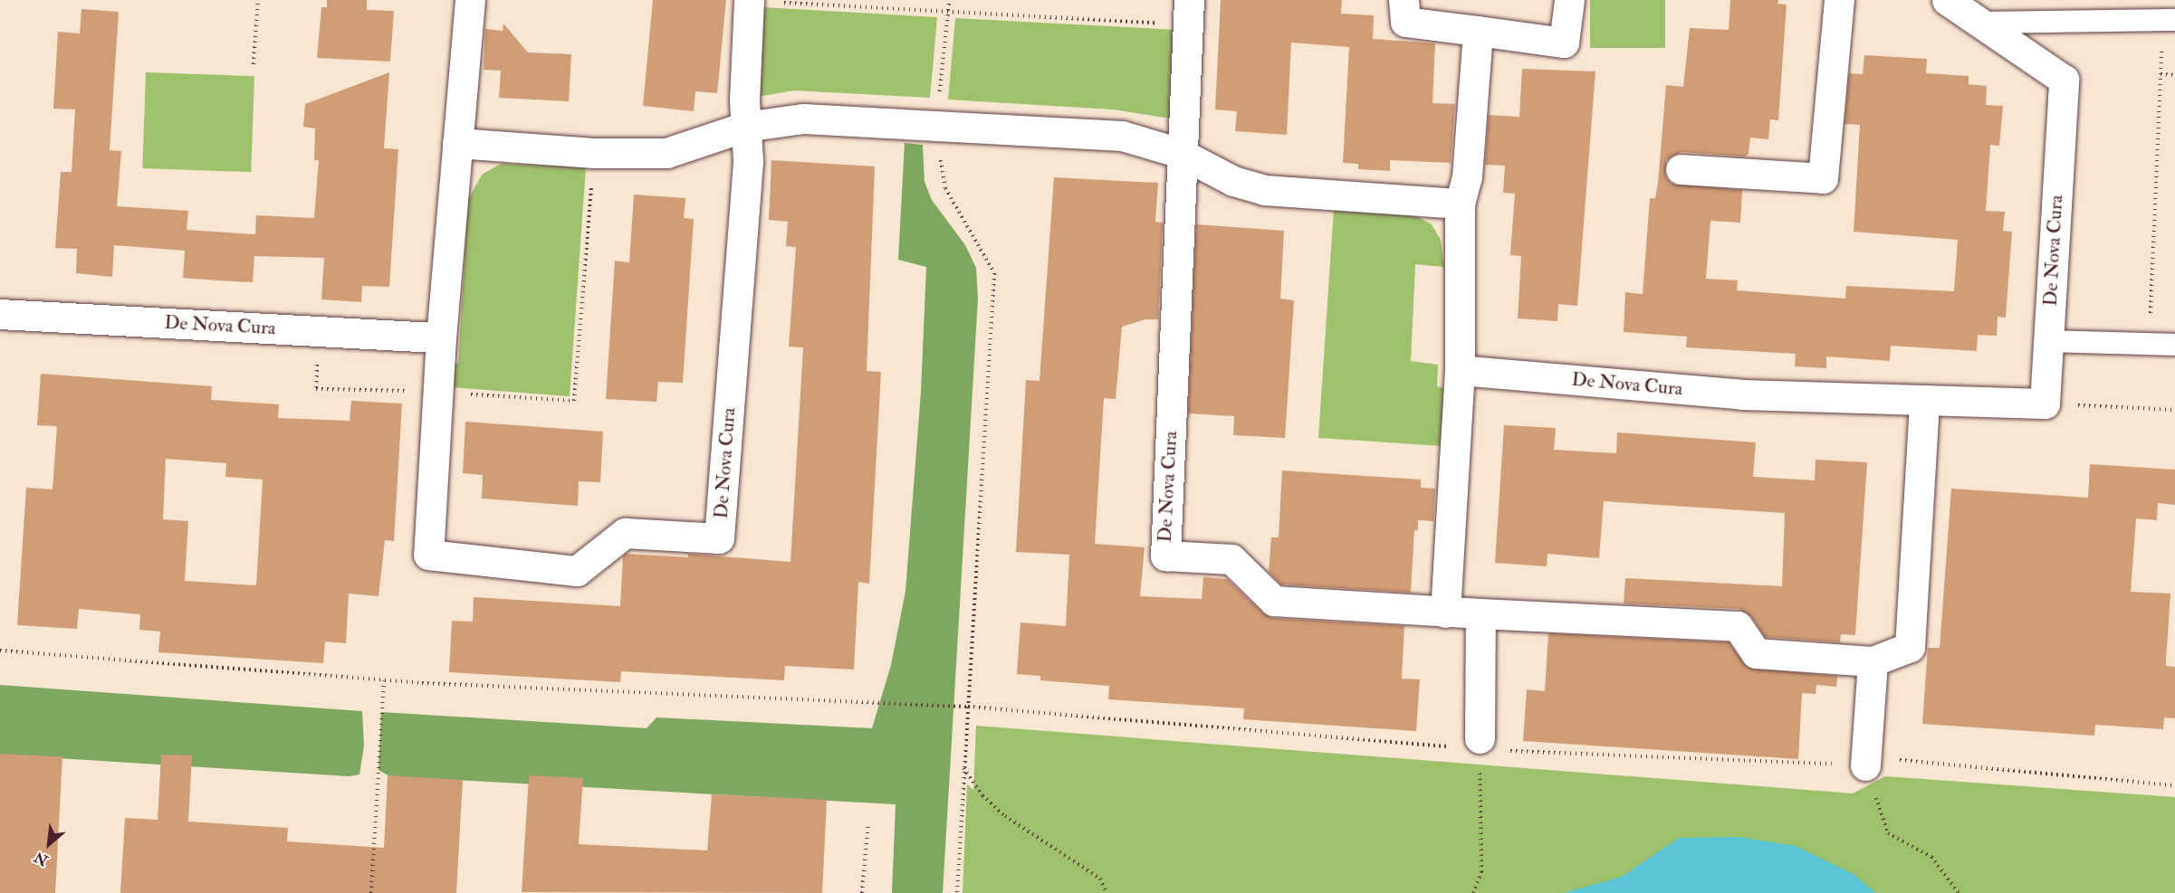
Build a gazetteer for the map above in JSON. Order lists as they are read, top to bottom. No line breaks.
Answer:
{"streets":{"street":["De Nova Cura"]},"north":"bottom left"}
